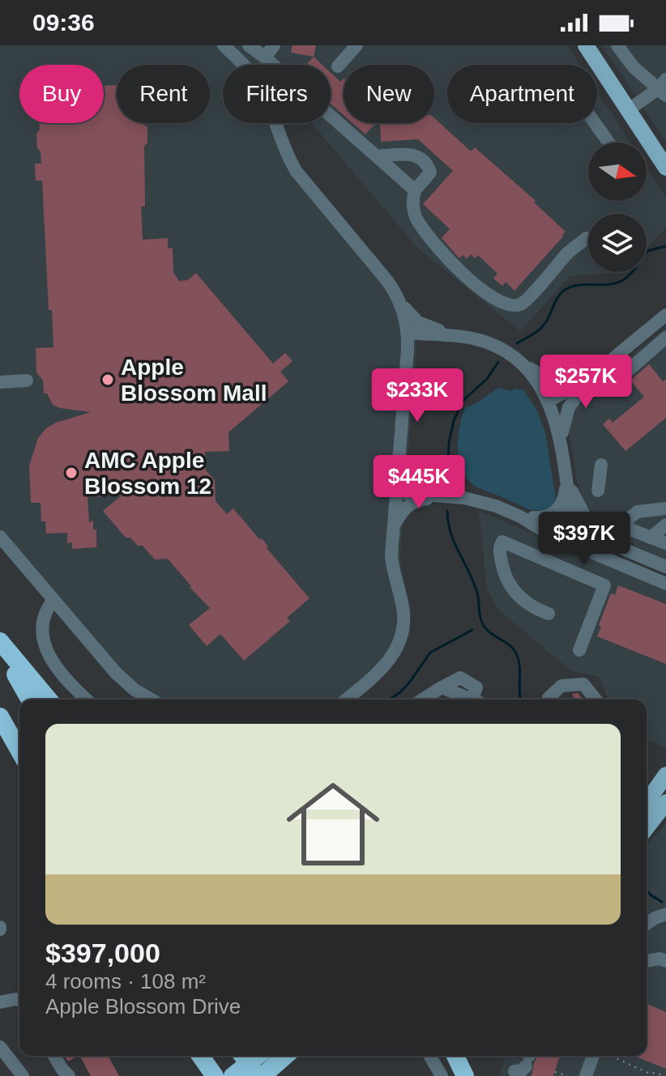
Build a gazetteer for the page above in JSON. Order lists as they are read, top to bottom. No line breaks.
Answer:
{"places":["Apple Blossom Mall","AMC Apple Blossom 12"],"north":"right","page":{"status":"09:36","chip":["Buy","Rent","Filters","New","Apartment"],"price":["$257K","$233K","$445K","$397K"],"list":[{"name":"$397,000","note":"4 rooms · 108 m² · Apple Blossom Drive"}]}}
